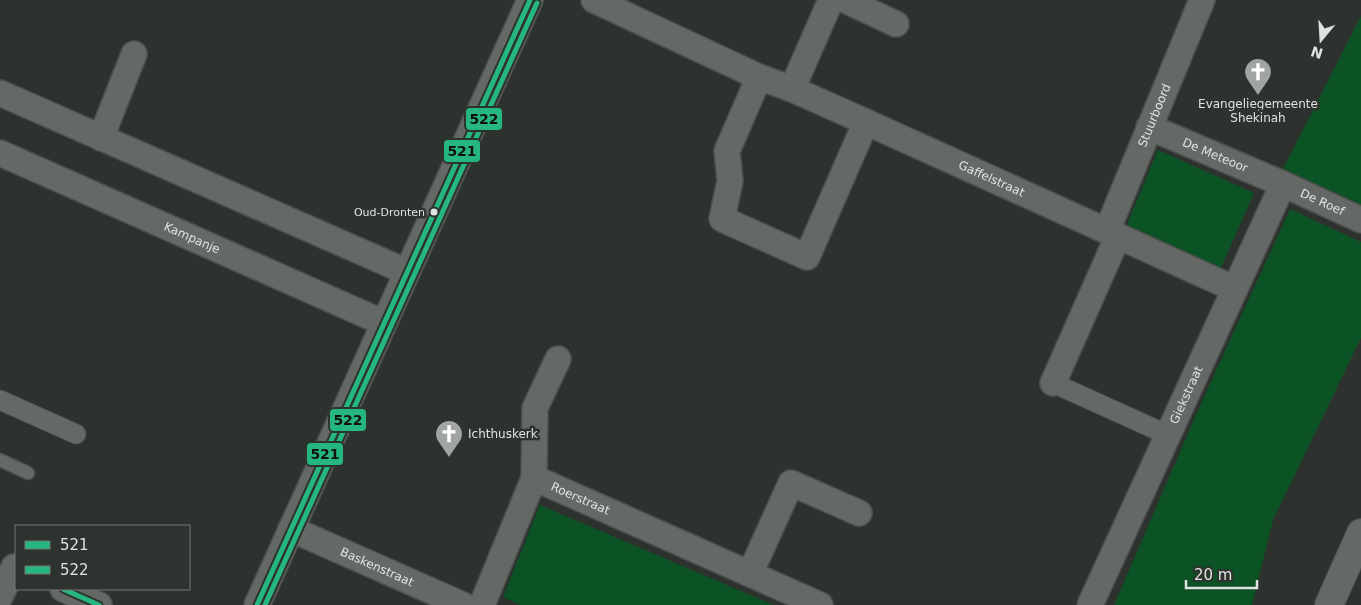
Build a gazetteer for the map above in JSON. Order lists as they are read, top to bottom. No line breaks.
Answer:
{"streets":{"street":["Stuurboord","De Meteoor","Gaffelstraat","De Roef","Kampanje","Giekstraat","Roerstraat","Baskenstraat"]},"crossings":[["Stuurboord","De Meteoor"],["Stuurboord","Gaffelstraat"],["De Meteoor","De Roef"],["De Meteoor","Giekstraat"],["Gaffelstraat","Giekstraat"],["De Roef","Giekstraat"]],"places":{"church":["Evangeliegemeente Shekinah","Ichthuskerk"],"other":["Oud-Dronten"]},"lines":["transit line 521","transit line 522"],"legend":["521","522"],"scale_bar":"20 m","north":"bottom"}
